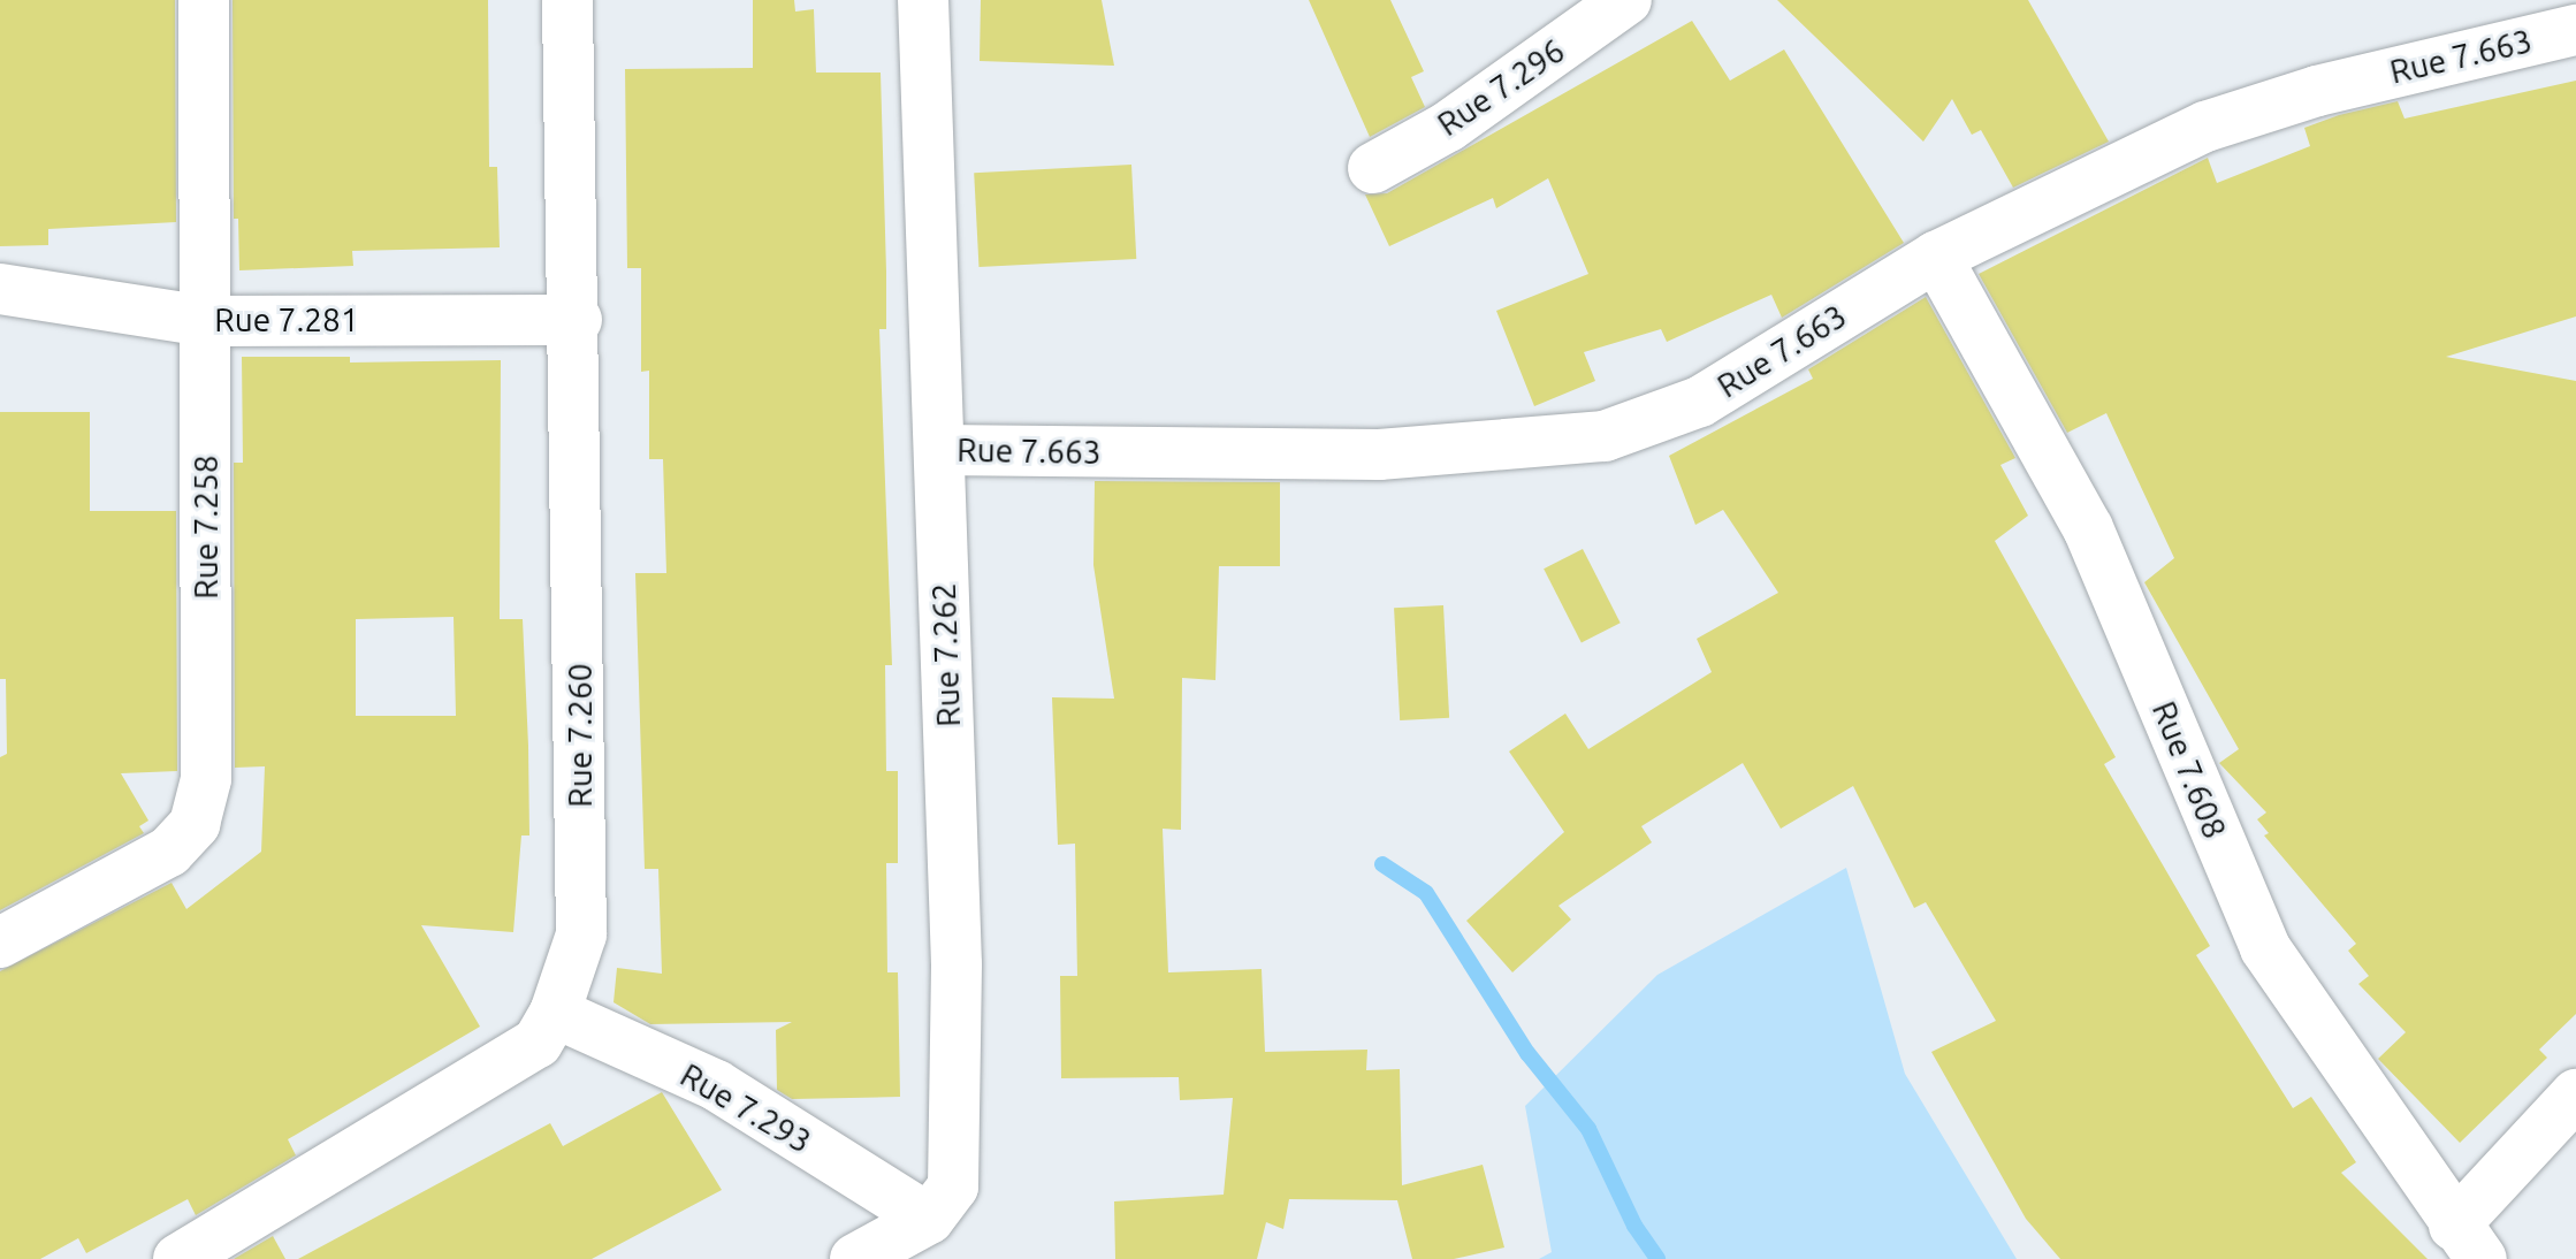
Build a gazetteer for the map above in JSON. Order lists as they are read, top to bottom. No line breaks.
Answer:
{"streets":{"street":["Rue 7.663","Rue 7.296","Rue 7.281","Rue 7.258","Rue 7.262","Rue 7.260","Rue 7.608","Rue 7.293"]},"crossings":[["Rue 7.663","Rue 7.262"],["Rue 7.663","Rue 7.608"],["Rue 7.281","Rue 7.258"],["Rue 7.281","Rue 7.260"],["Rue 7.262","Rue 7.293"],["Rue 7.260","Rue 7.293"]]}
